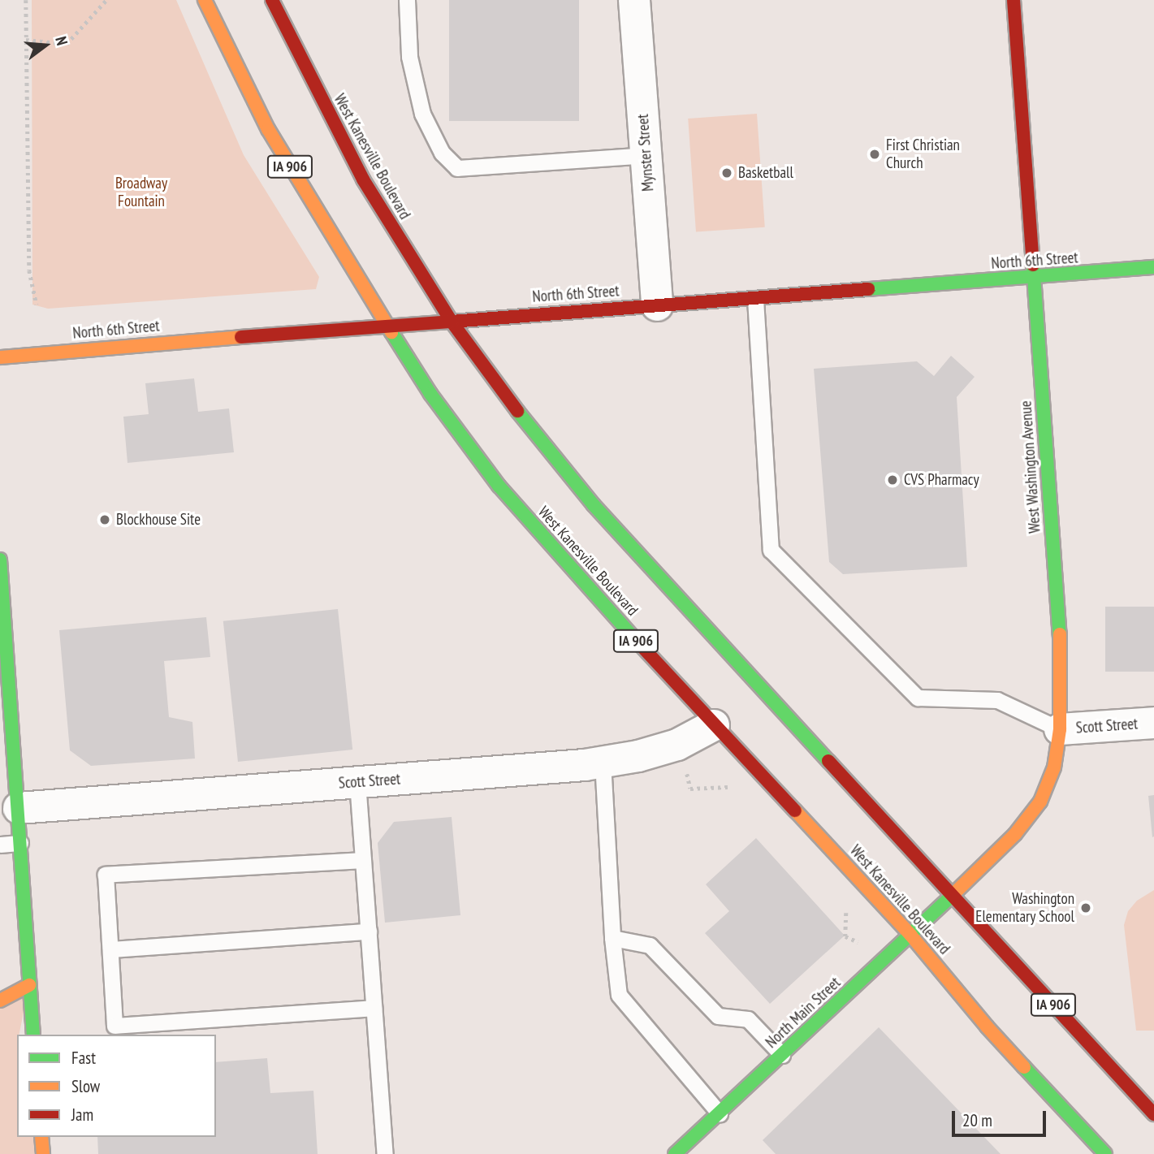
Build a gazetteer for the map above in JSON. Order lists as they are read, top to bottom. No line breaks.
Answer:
{"streets":{"main road":["West Kanesville Boulevard","IA 906","North 6th Street","West Washington Avenue","North Main Street"],"street":["Mynster Street","Scott Street"]},"crossings":[["Mynster Street","North 6th Street"],["West Kanesville Boulevard","North 6th Street"],["West Kanesville Boulevard","West Washington Avenue"],["West Kanesville Boulevard","Scott Street"],["West Kanesville Boulevard","North Main Street"],["North 6th Street","West Washington Avenue"],["West Washington Avenue","Scott Street"],["West Washington Avenue","North Main Street"]],"parks":["Broadway Fountain"],"places":["First Christian Church","Basketball","CVS Pharmacy","Blockhouse Site","Washington Elementary School"],"legend":["Fast","Slow","Jam"],"scale_bar":"20 m","north":"right"}
